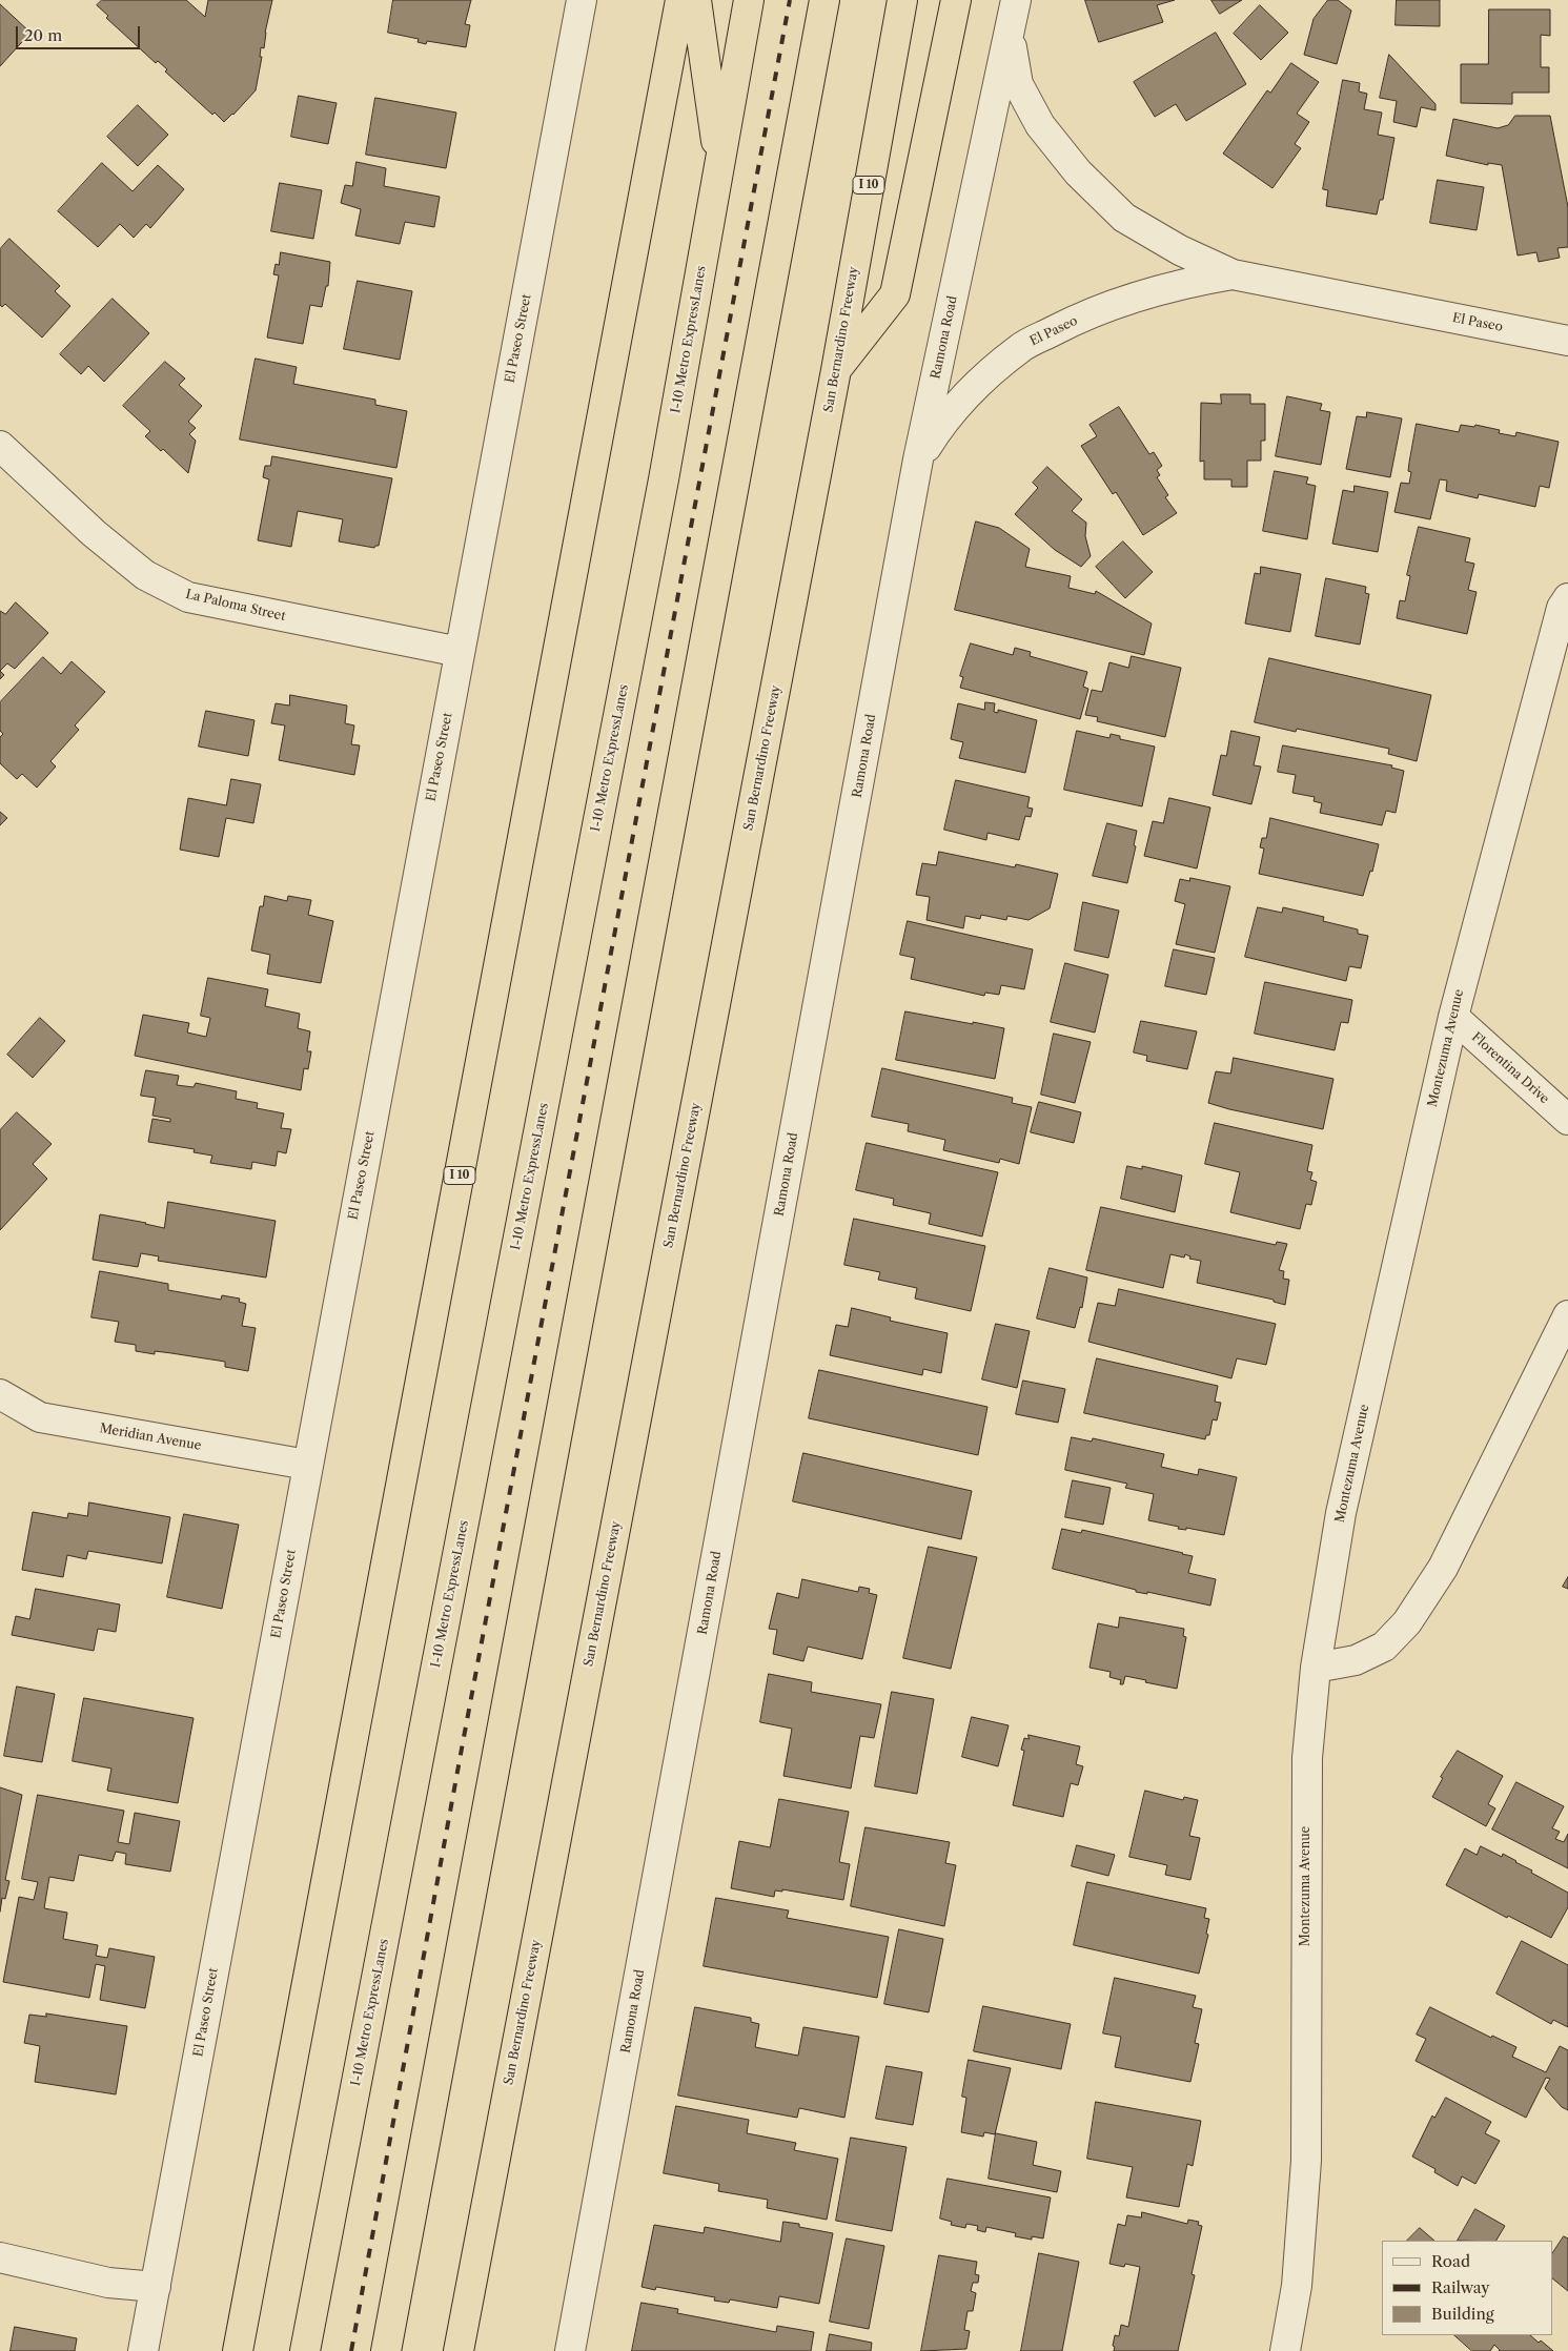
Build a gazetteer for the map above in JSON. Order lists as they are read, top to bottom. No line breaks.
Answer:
{"streets":{"highway":["I 10","I-10 Metro ExpressLanes","San Bernardino Freeway"],"street":["El Paseo","Ramona Road","El Paseo Street","La Paloma Street","Montezuma Avenue","Florentina Drive","Meridian Avenue"]},"crossings":[["El Paseo","Ramona Road"],["El Paseo Street","La Paloma Street"],["El Paseo Street","Meridian Avenue"],["Montezuma Avenue","Florentina Drive"]],"legend":["Road","Railway","Building"],"scale_bar":"20 m"}
